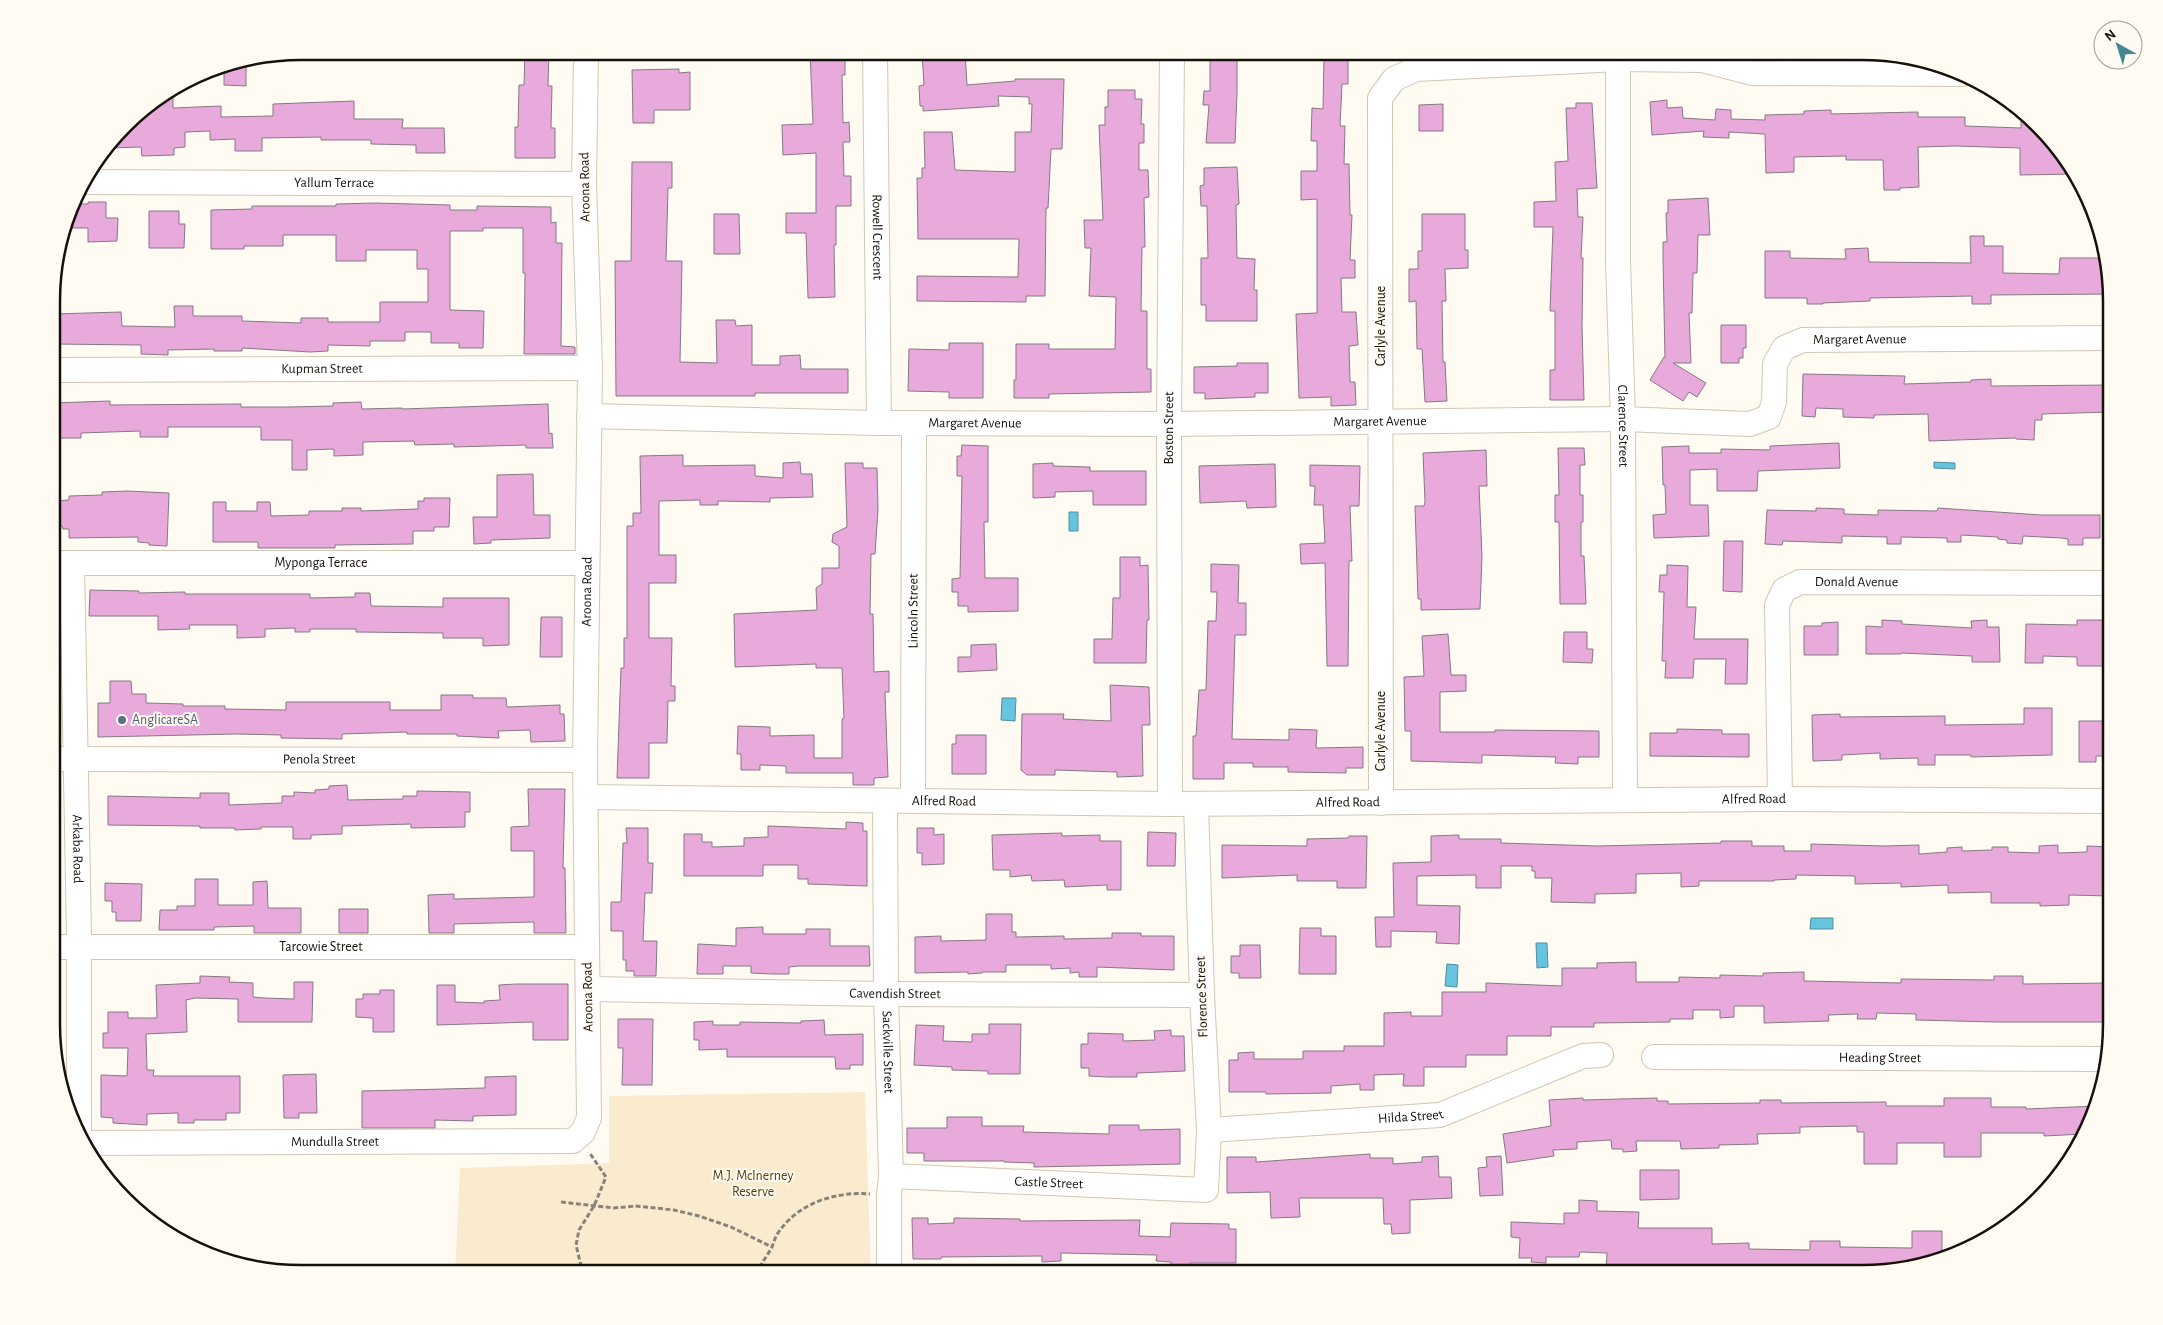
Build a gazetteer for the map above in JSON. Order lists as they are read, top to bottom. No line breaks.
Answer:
{"streets":{"street":["Yallum Terrace","Aroona Road","Rowell Crescent","Carlyle Avenue","Margaret Avenue","Kupman Street","Clarence Street","Boston Street","Myponga Terrace","Donald Avenue","Lincoln Street","Penola Street","Alfred Road","Arkaba Road","Tarcowie Street","Cavendish Street","Florence Street","Sackville Street","Heading Street","Hilda Street","Mundulla Street","Castle Street"]},"crossings":[["Yallum Terrace","Aroona Road"],["Aroona Road","Margaret Avenue"],["Aroona Road","Kupman Street"],["Aroona Road","Myponga Terrace"],["Aroona Road","Penola Street"],["Aroona Road","Alfred Road"],["Aroona Road","Tarcowie Street"],["Aroona Road","Cavendish Street"],["Aroona Road","Mundulla Street"],["Rowell Crescent","Margaret Avenue"],["Carlyle Avenue","Margaret Avenue"],["Carlyle Avenue","Alfred Road"],["Margaret Avenue","Clarence Street"],["Margaret Avenue","Boston Street"],["Margaret Avenue","Lincoln Street"],["Clarence Street","Alfred Road"],["Boston Street","Alfred Road"],["Myponga Terrace","Arkaba Road"],["Donald Avenue","Alfred Road"],["Lincoln Street","Alfred Road"],["Penola Street","Arkaba Road"],["Alfred Road","Florence Street"],["Alfred Road","Sackville Street"],["Arkaba Road","Tarcowie Street"],["Cavendish Street","Florence Street"],["Cavendish Street","Sackville Street"],["Florence Street","Hilda Street"],["Florence Street","Castle Street"],["Sackville Street","Castle Street"]],"parks":["M.J. McInerney Reserve"],"places":["AnglicareSA"],"north":"top left"}
